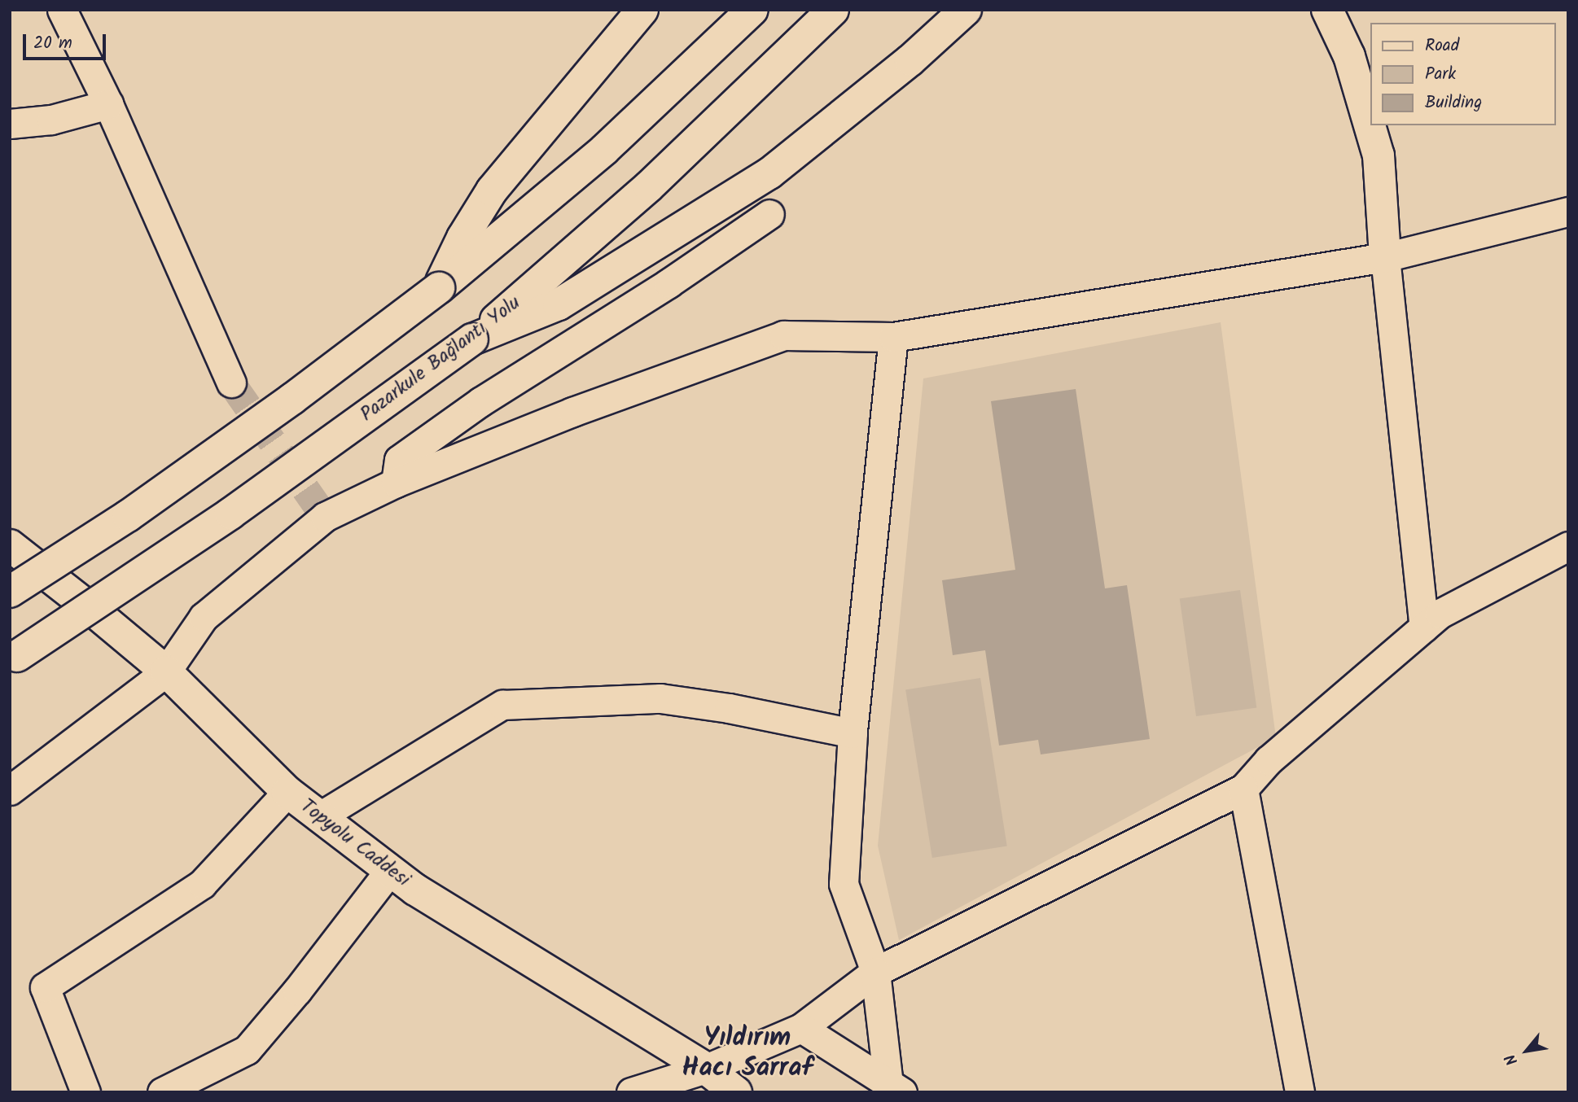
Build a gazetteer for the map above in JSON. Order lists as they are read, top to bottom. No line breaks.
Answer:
{"streets":{"main road":["Pazarkule Bağlantı Yolu","Topyolu Caddesi"]},"districts":["Yıldırım Hacı Sarraf"],"legend":["Road","Park","Building"],"scale_bar":"20 m","north":"bottom left"}
